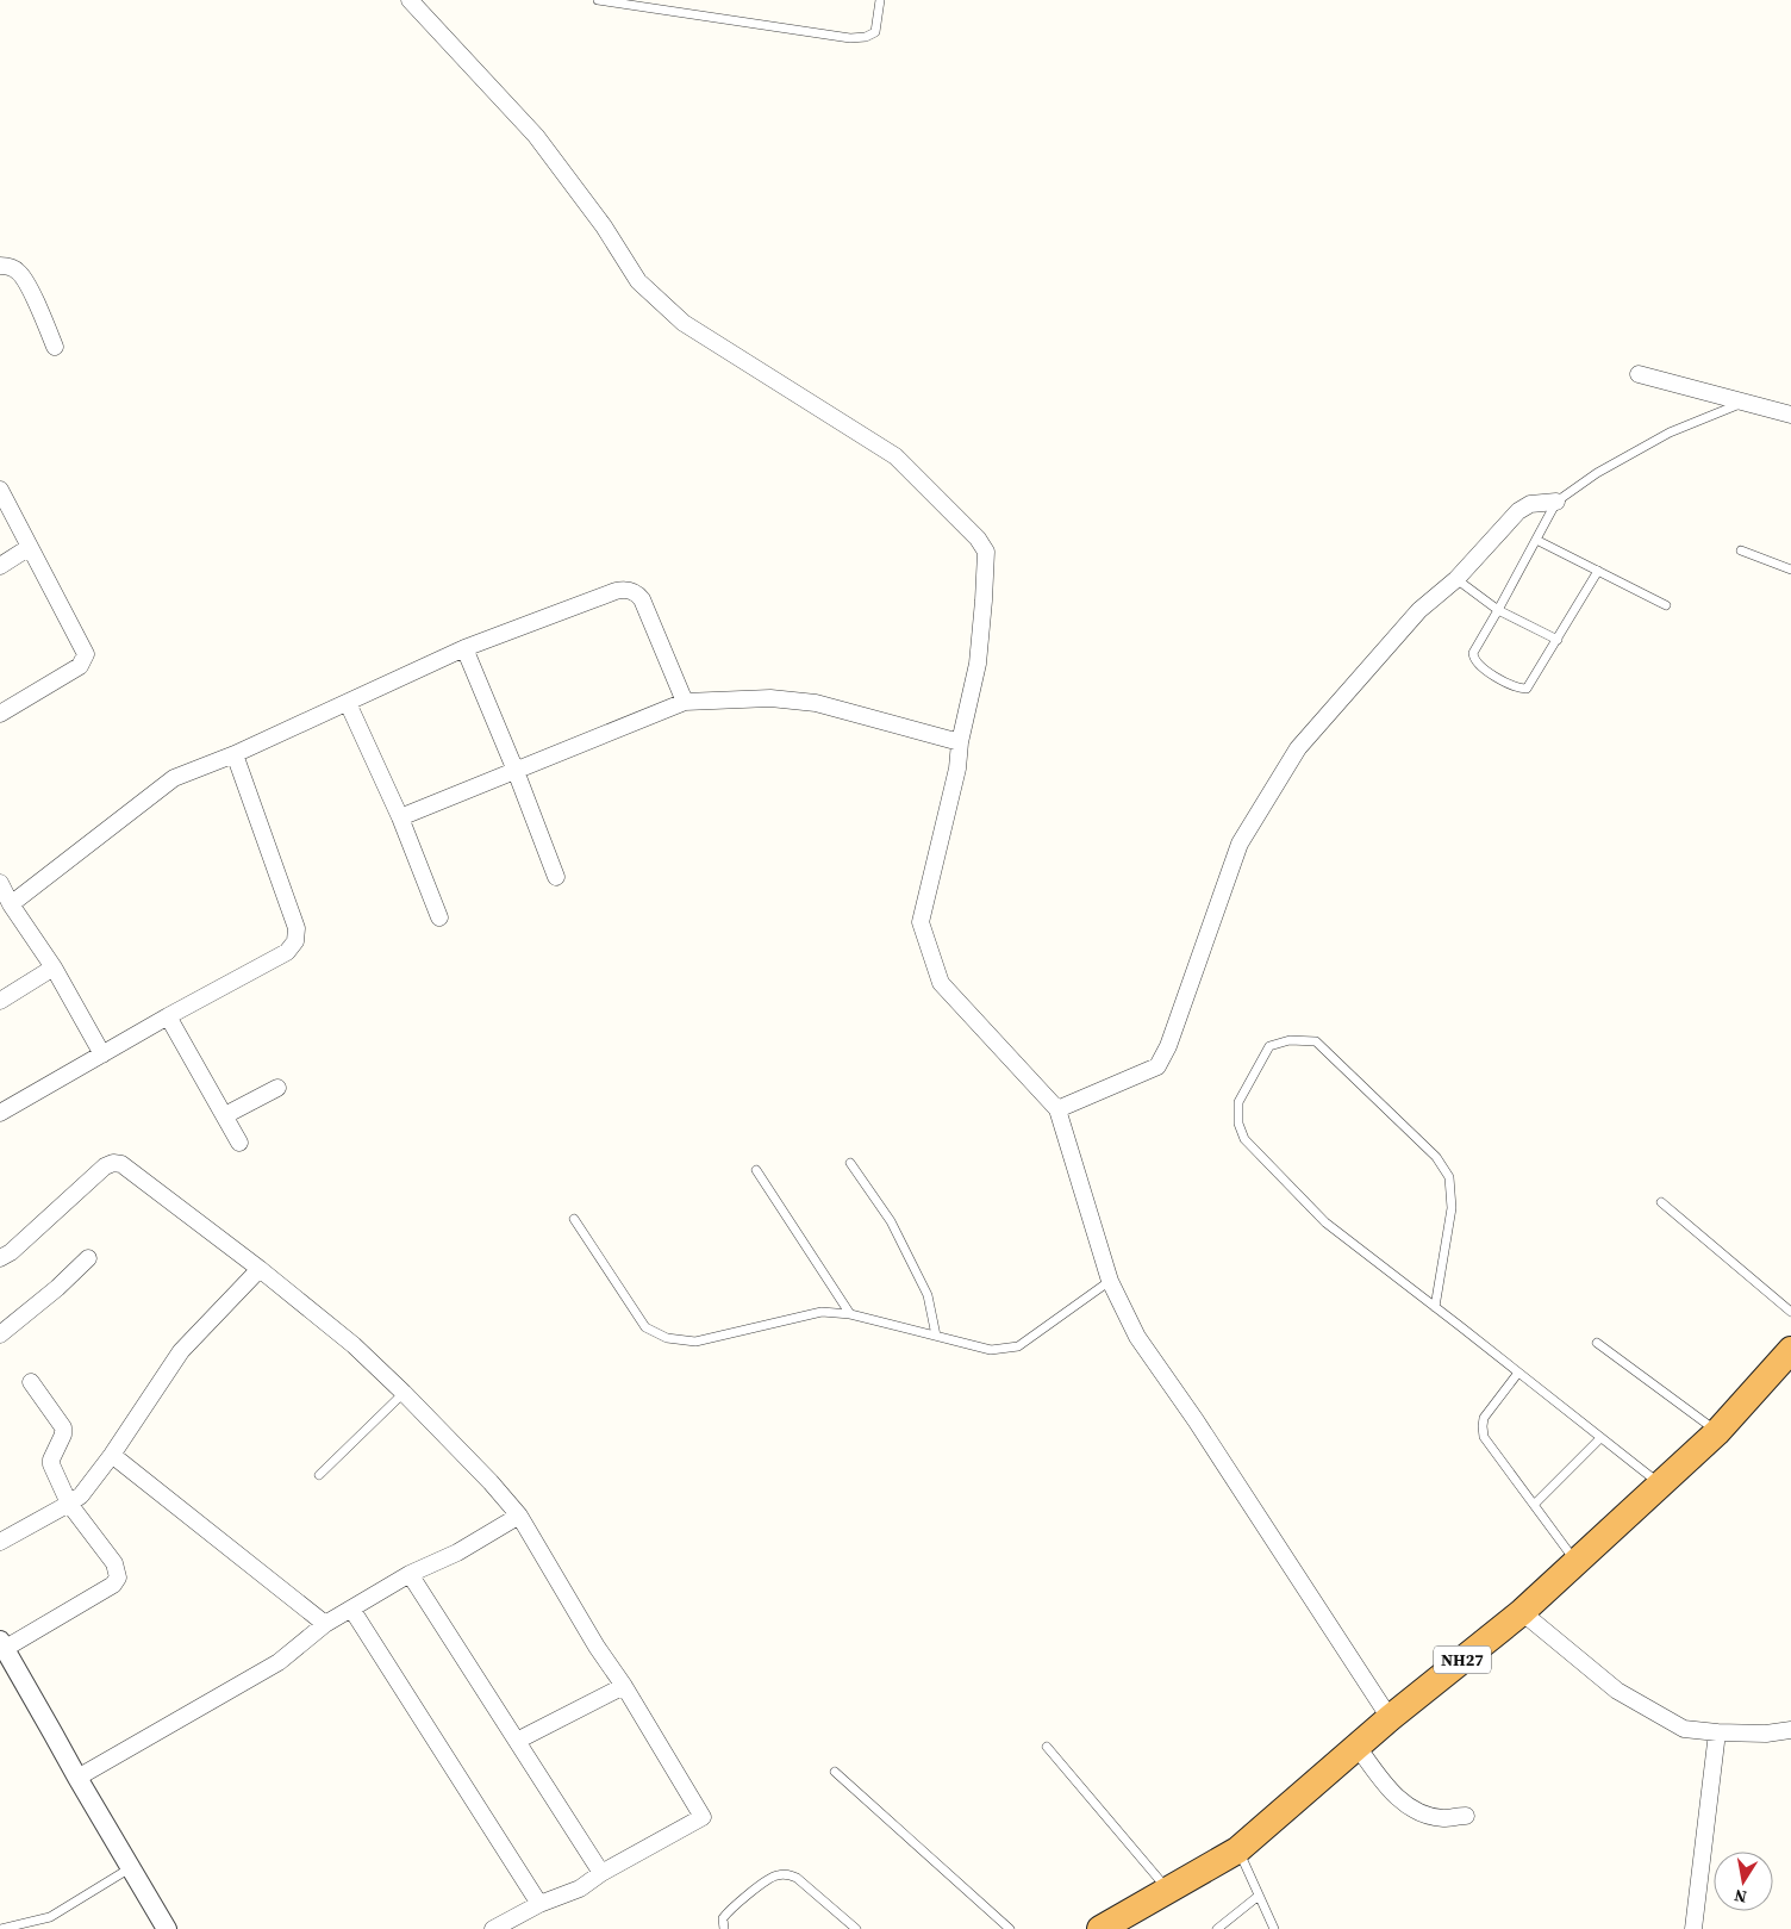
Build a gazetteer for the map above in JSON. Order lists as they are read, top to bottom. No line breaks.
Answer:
{"streets":{"highway":["NH27"]},"north":"bottom"}
